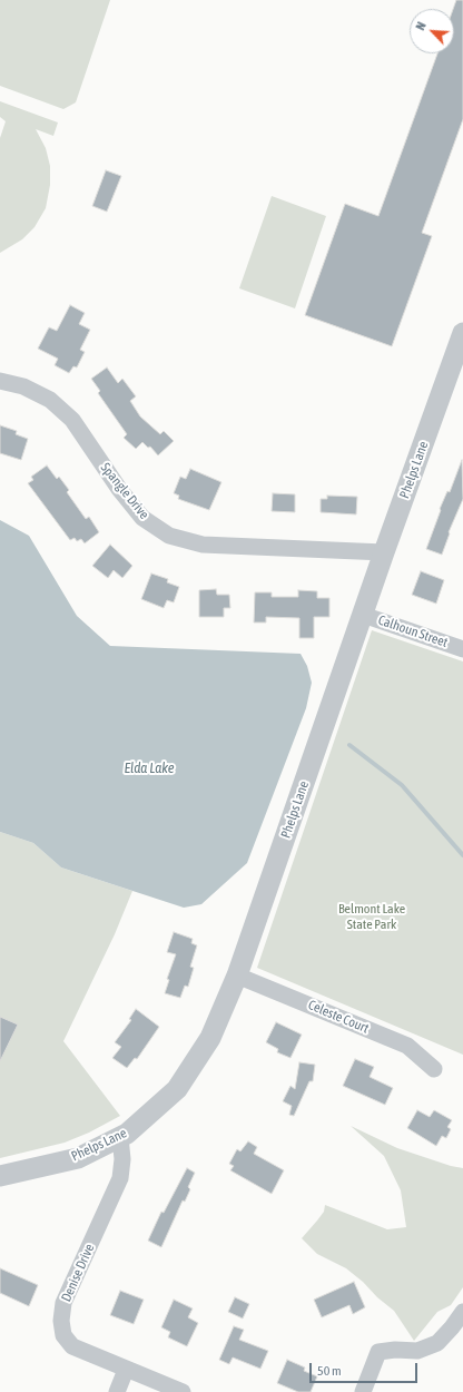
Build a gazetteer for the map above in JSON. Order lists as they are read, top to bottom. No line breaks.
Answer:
{"streets":{"street":["Phelps Lane","Spangle Drive","Calhoun Street","Celeste Court","Denise Drive"]},"crossings":[["Phelps Lane","Spangle Drive"],["Phelps Lane","Calhoun Street"],["Phelps Lane","Celeste Court"],["Phelps Lane","Denise Drive"]],"water":["Elda Lake"],"parks":["Belmont Lake State Park"],"scale_bar":"50 m","north":"top left"}
